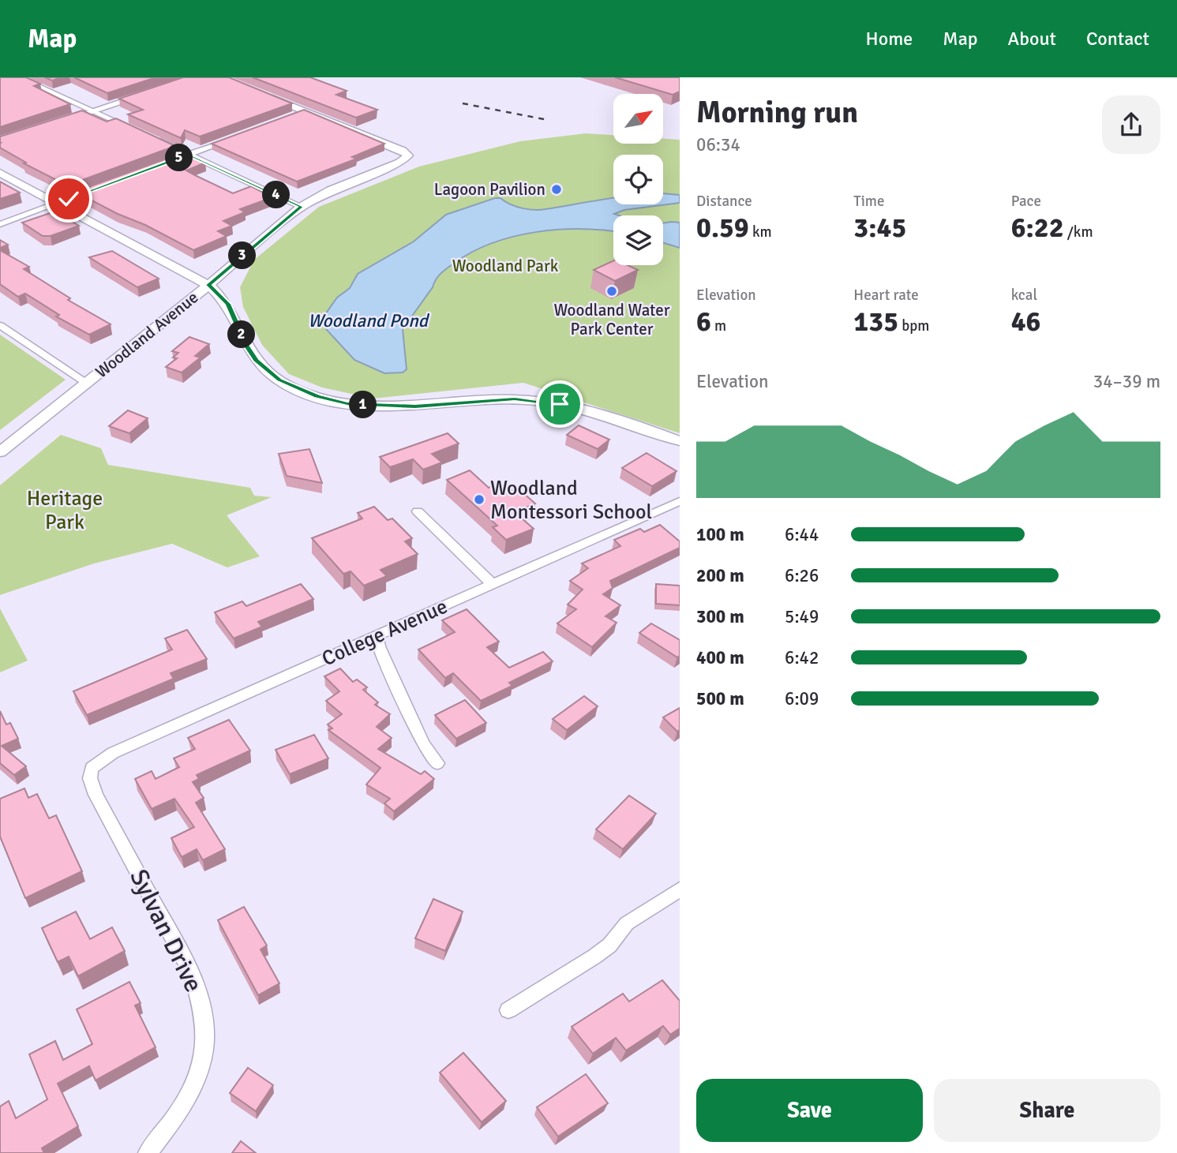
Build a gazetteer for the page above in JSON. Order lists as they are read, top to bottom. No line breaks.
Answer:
{"streets":{"street":["Woodland Avenue","College Avenue","Sylvan Drive"]},"crossings":[["College Avenue","Sylvan Drive"]],"water":["Woodland Pond"],"parks":["Woodland Park","Heritage Park"],"places":["Lagoon Pavilion","Woodland Water Park Center","Woodland Montessori School"],"north":"top right","page":{"header":"Map","nav":["Home","Map","About","Contact"],"heading":["Morning run","06:34"],"pins":["5","4","3","2","1"],"stats":[["Distance","0.59 km"],["Time","3:45"],["Pace","6:22 /km"],["Elevation","6 m"],["Heart rate","135 bpm"],["kcal","46"]],"chart":["Elevation","34–39 m"],"list":[{"name":"100 m","note":"6:44"},{"name":"200 m","note":"6:26"},{"name":"300 m","note":"5:49"},{"name":"400 m","note":"6:42"},{"name":"500 m","note":"6:09"}],"buttons":["Save","Share"]}}
